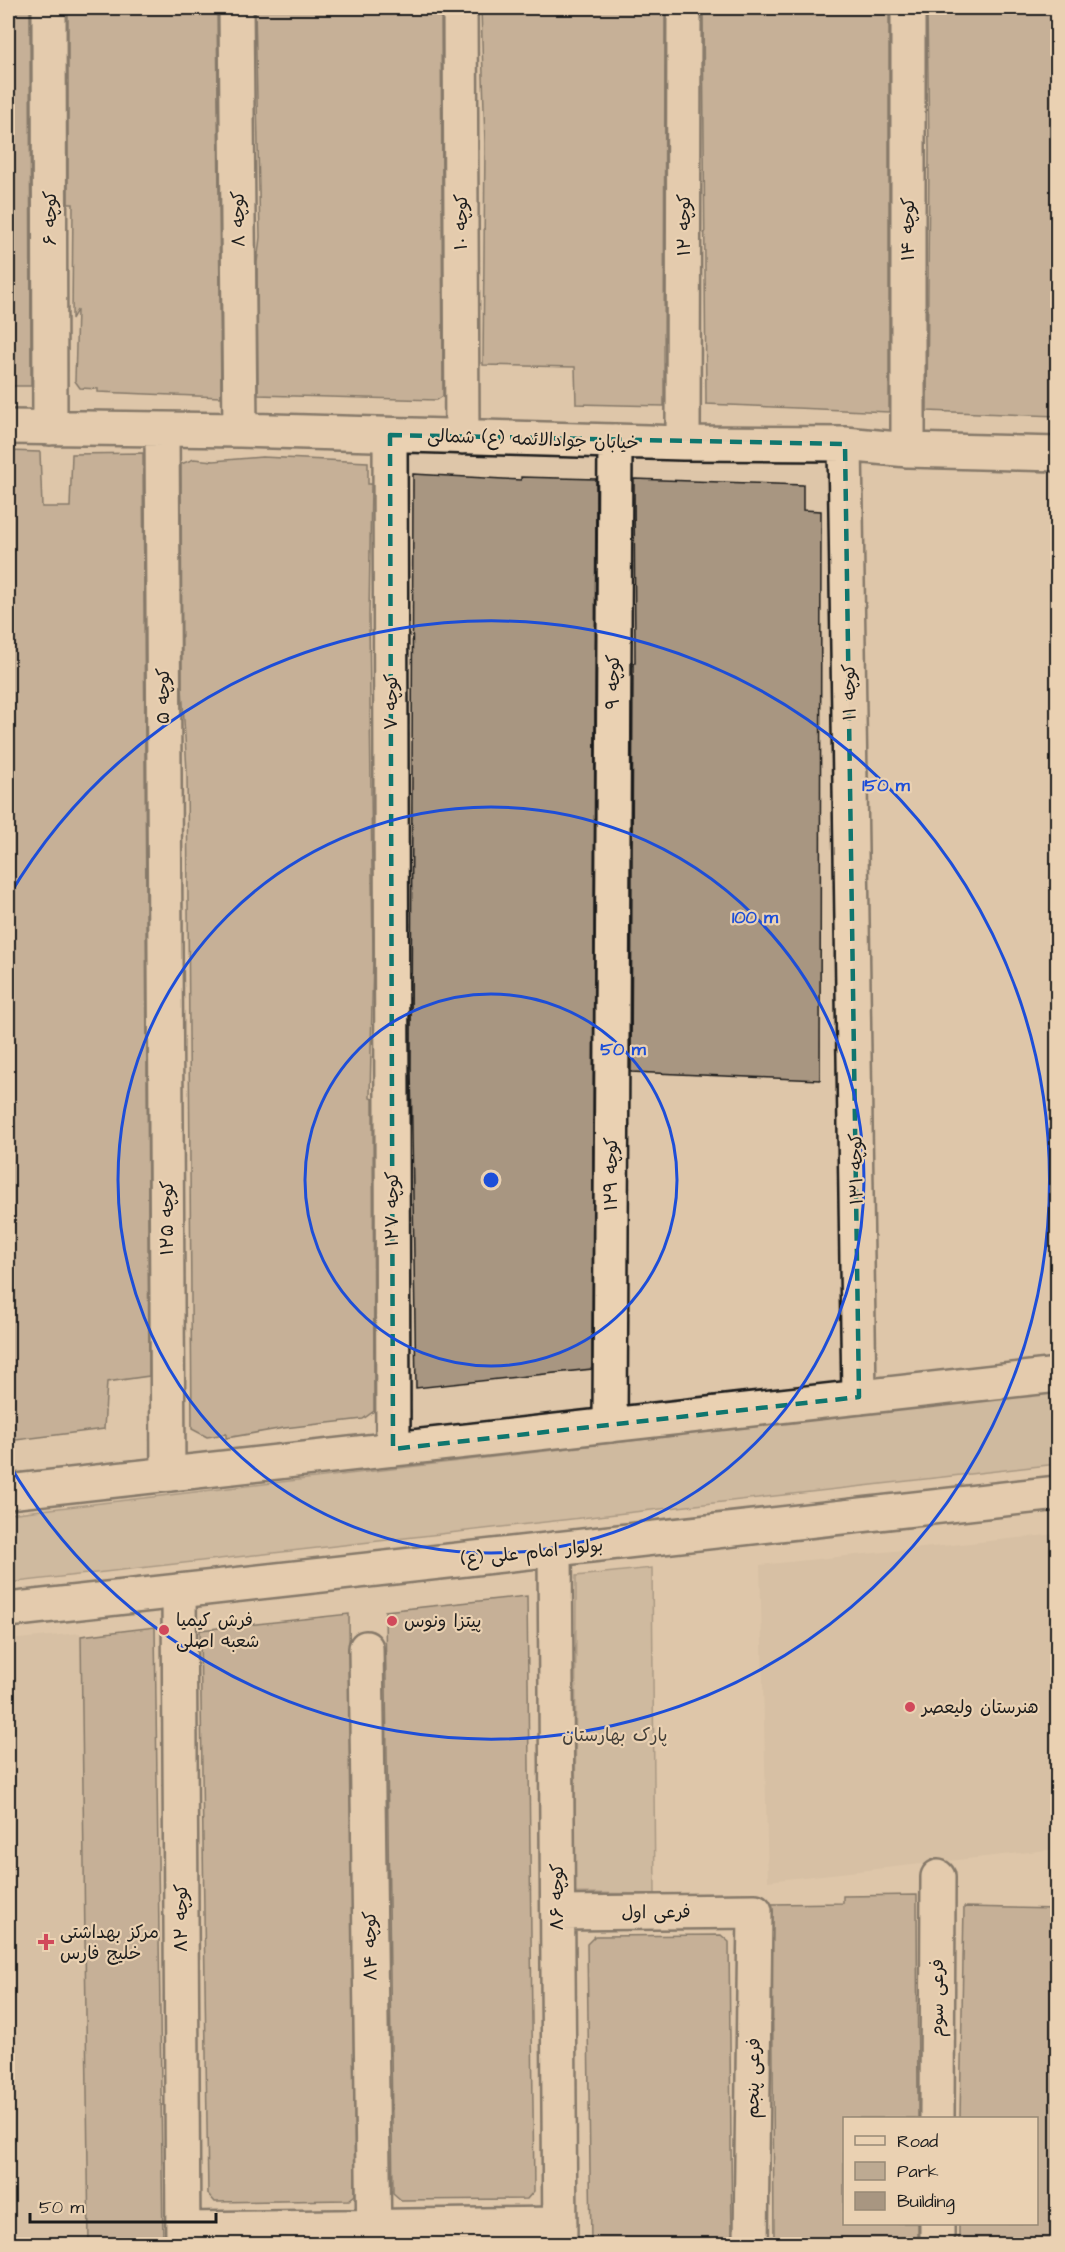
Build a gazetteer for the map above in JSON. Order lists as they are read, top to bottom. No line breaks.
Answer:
{"streets":{"street":["کوچه ۶","کوچه ۸","کوچه ۱۰","کوچه ۱۲","کوچه ۱۴","خیابان جوادالائمه (ع) شمالی","کوچه ۹","کوچه ۱۱","کوچه ۵","کوچه ۷","کوچه ۱۳۱","کوچه ۱۲۹","کوچه ۱۲۷","کوچه ۱۲۵","بولوار امام علی (ع)","کوچه ۸۶","فرعی اول","کوچه ۸۲","کوچه ۸۴","فرعی سوم","فرعی پنجم"]},"crossings":[["کوچه ۶","خیابان جوادالائمه (ع) شمالی"],["کوچه ۸","خیابان جوادالائمه (ع) شمالی"],["کوچه ۱۰","خیابان جوادالائمه (ع) شمالی"],["کوچه ۱۲","خیابان جوادالائمه (ع) شمالی"],["کوچه ۱۴","خیابان جوادالائمه (ع) شمالی"],["خیابان جوادالائمه (ع) شمالی","کوچه ۹"],["خیابان جوادالائمه (ع) شمالی","کوچه ۱۱"],["خیابان جوادالائمه (ع) شمالی","کوچه ۵"],["خیابان جوادالائمه (ع) شمالی","کوچه ۷"],["کوچه ۹","کوچه ۱۲۹"],["کوچه ۱۱","کوچه ۱۳۱"],["کوچه ۵","کوچه ۱۲۵"],["کوچه ۷","کوچه ۱۲۷"],["بولوار امام علی (ع)","کوچه ۸۶"],["بولوار امام علی (ع)","کوچه ۸۲"],["کوچه ۸۶","فرعی اول"],["فرعی اول","فرعی پنجم"]],"parks":["پارک بهارستان"],"places":{"other":["پیتزا ونوس","فرش کیمیا شعبه اصلی","هنرستان ولیعصر"],"health":["مرکز بهداشتی خلیج فارس"]},"legend":["Road","Park","Building"],"scale_bar":"50 m","rings":["150 m","100 m","50 m"]}
